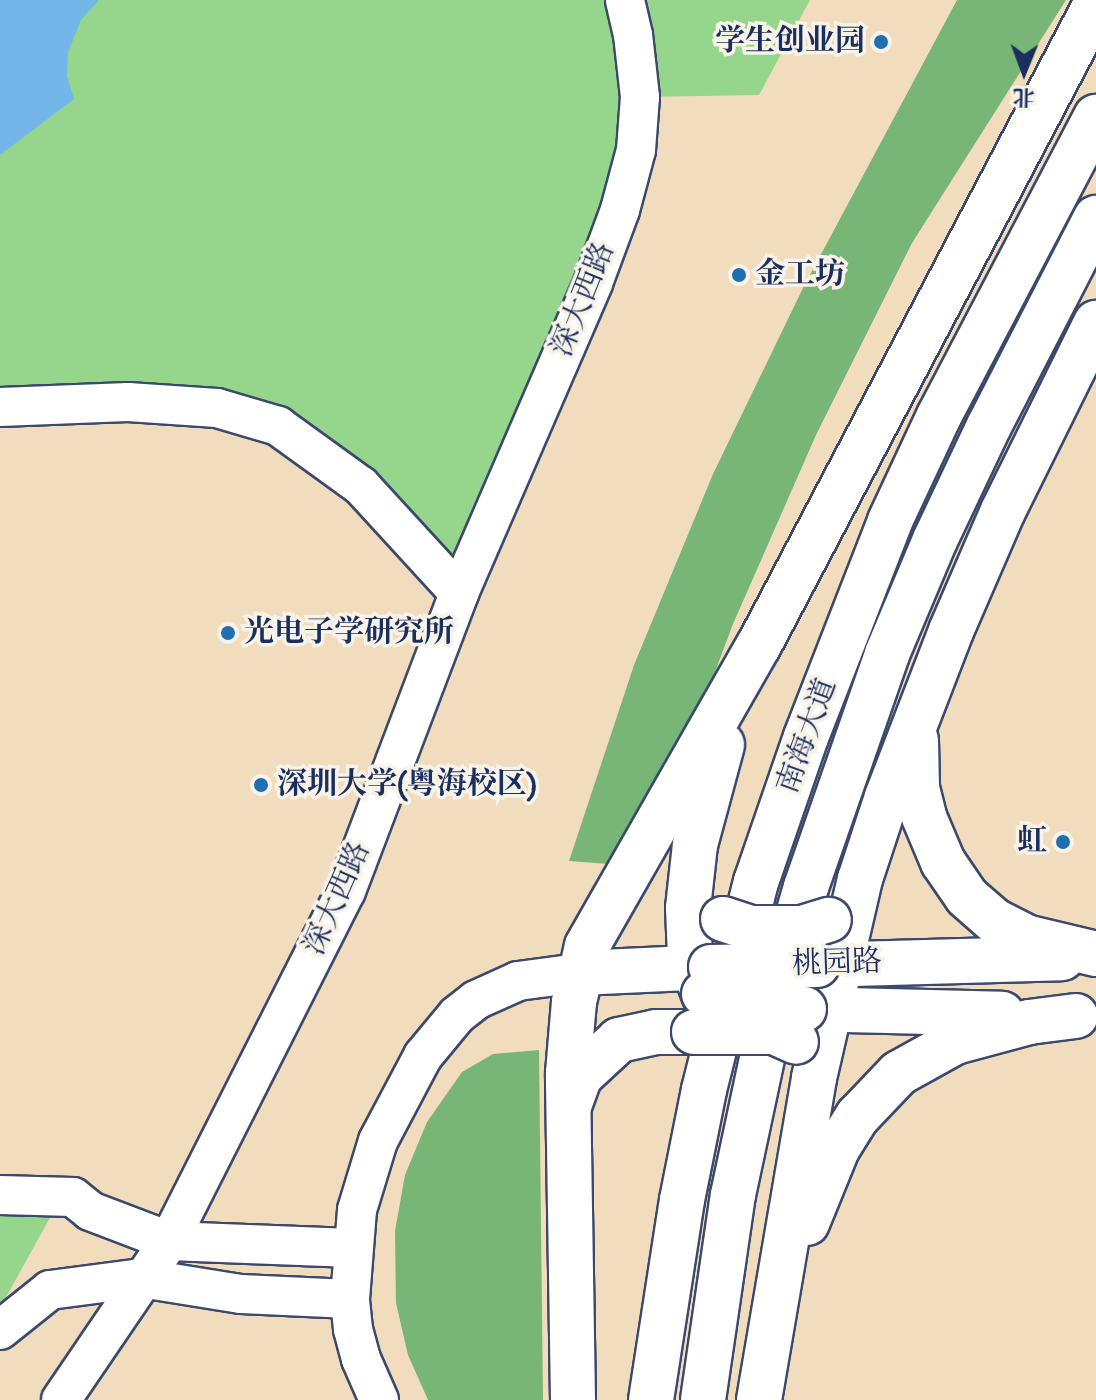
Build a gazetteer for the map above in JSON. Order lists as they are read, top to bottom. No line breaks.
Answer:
{"streets":{"main road":["南海大道","桃园路"],"street":["深大西路"]},"places":["学生创业园","金工坊","光电子学研究所","深圳大学(粤海校区)","虹"],"north":"bottom"}
